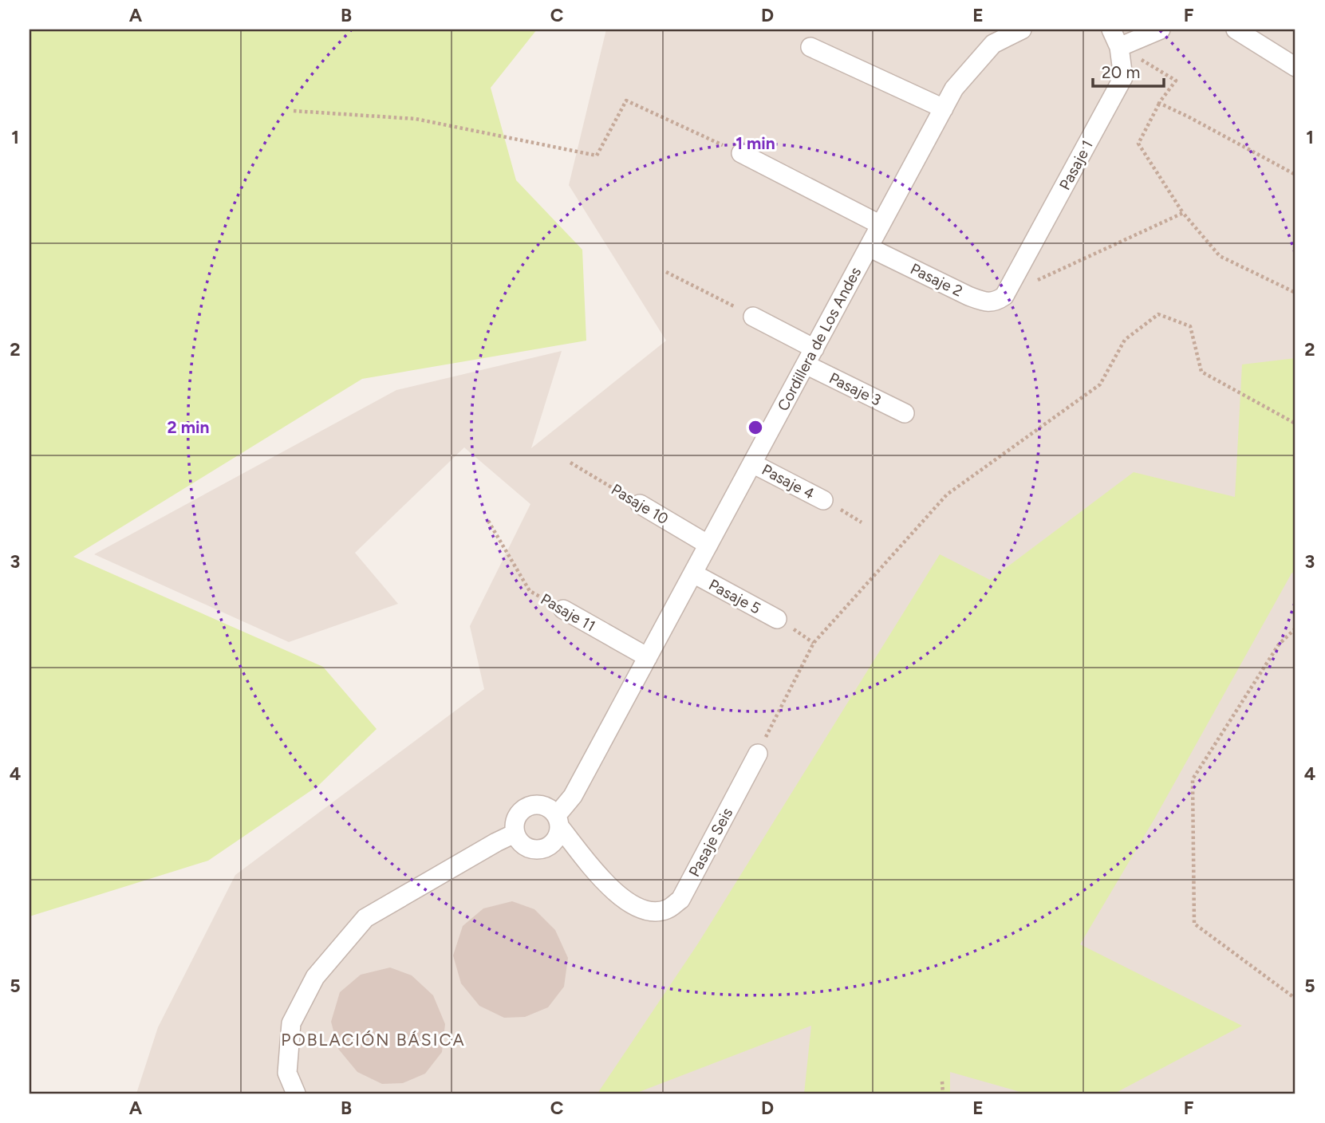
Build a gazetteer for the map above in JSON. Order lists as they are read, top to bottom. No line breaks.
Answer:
{"streets":{"street":["Pasaje 1","Pasaje 2","Cordillera de Los Andes","Pasaje 3","Pasaje 4","Pasaje 10","Pasaje 5","Pasaje 11","Pasaje Seis"]},"crossings":[["Pasaje 1","Pasaje 2"],["Pasaje 2","Cordillera de Los Andes"],["Cordillera de Los Andes","Pasaje 3"],["Cordillera de Los Andes","Pasaje 4"],["Cordillera de Los Andes","Pasaje 10"],["Cordillera de Los Andes","Pasaje 5"],["Cordillera de Los Andes","Pasaje 11"],["Cordillera de Los Andes","Pasaje Seis"]],"districts":["POBLACIÓN BÁSICA"],"scale_bar":"20 m","grid":{"columns":["A","B","C","D","E","F"],"rows":["1","2","3","4","5"]},"rings":["1 min","2 min"]}
